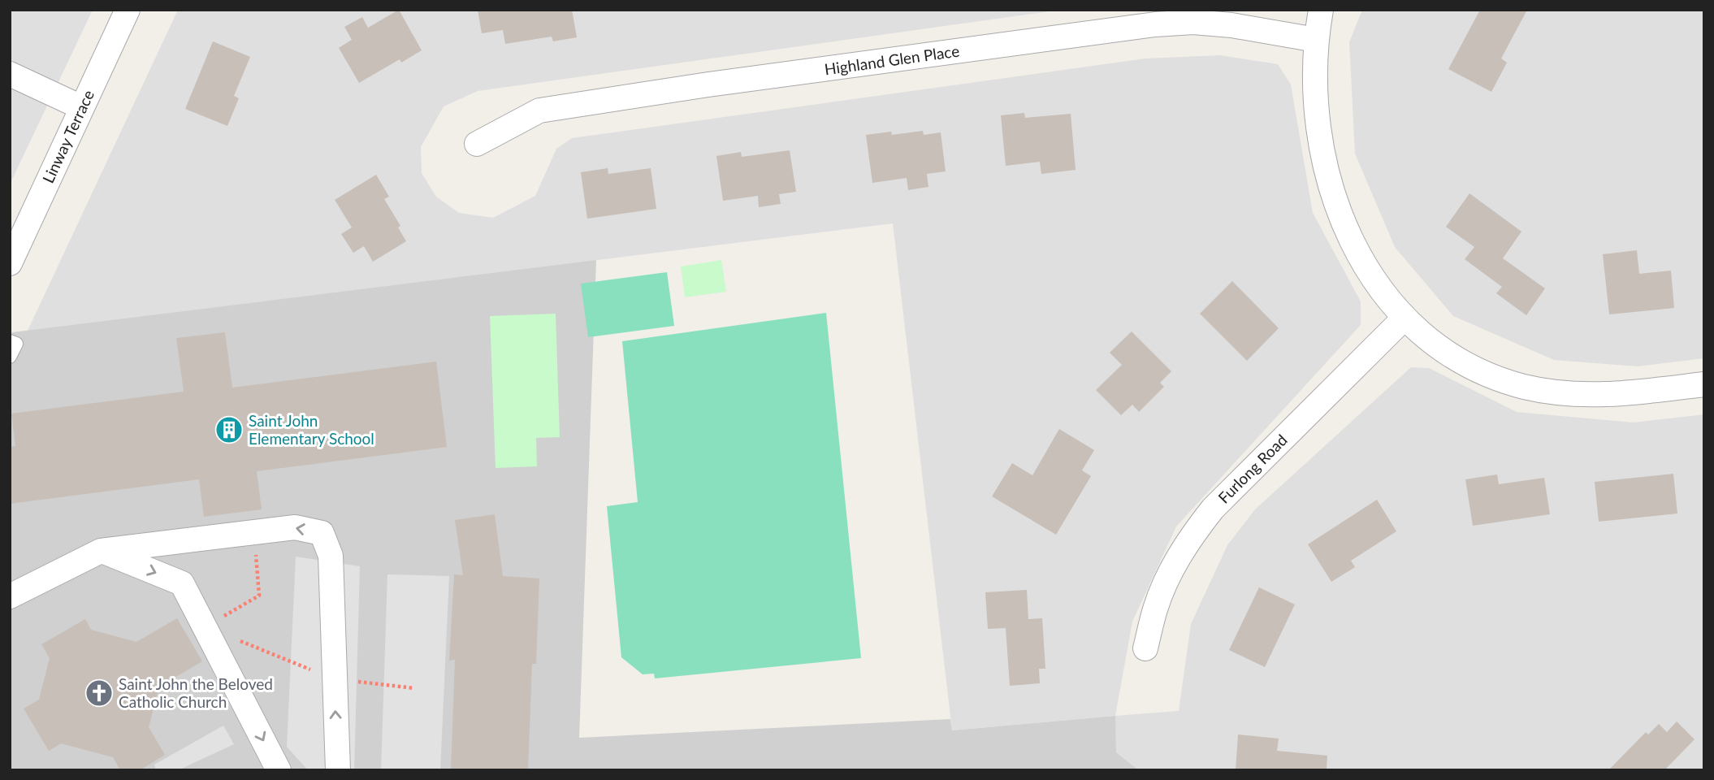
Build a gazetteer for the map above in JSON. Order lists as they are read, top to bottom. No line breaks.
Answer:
{"streets":{"street":["Highland Glen Place","Linway Terrace","Furlong Road"]},"places":{"building":["Saint John Elementary School"],"church":["Saint John the Beloved Catholic Church"]}}
